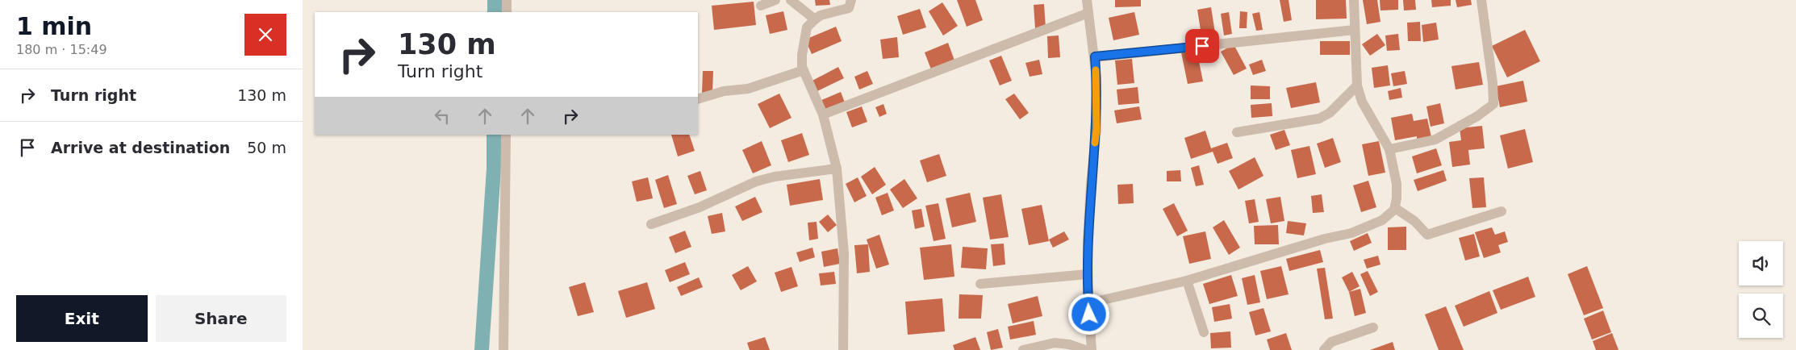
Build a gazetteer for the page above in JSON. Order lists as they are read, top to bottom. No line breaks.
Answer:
{"page":{"heading":["1 min","180 m · 15:49"],"turn":["130 m","Turn right"],"list":[{"name":"Turn right","value":"130 m"},{"name":"Arrive at destination","value":"50 m"}],"buttons":["Exit","Share"]}}
